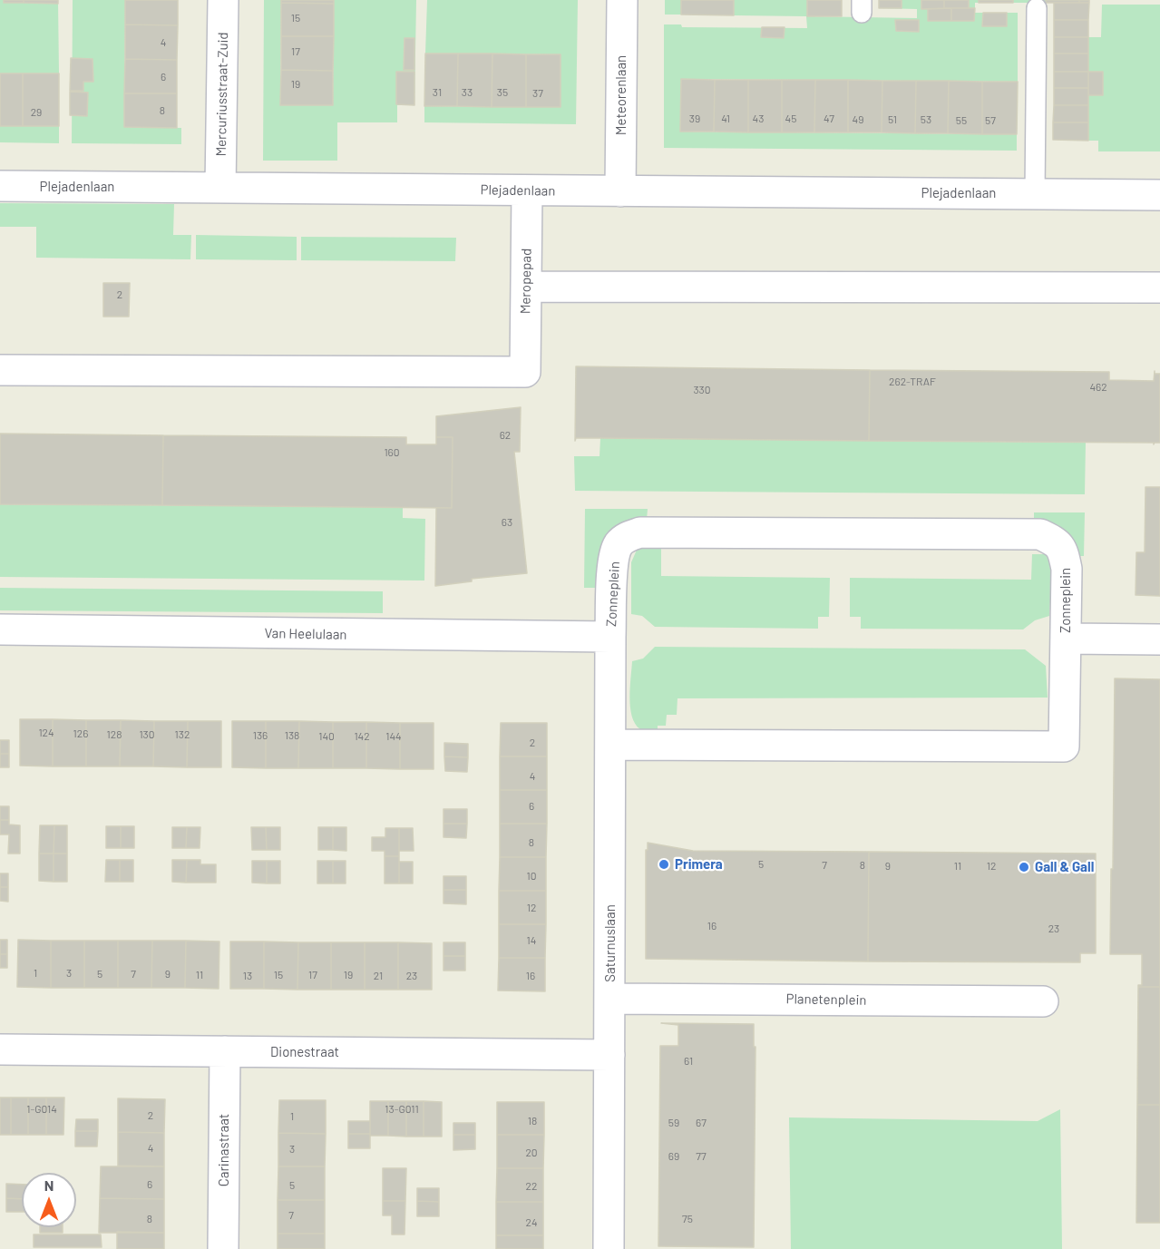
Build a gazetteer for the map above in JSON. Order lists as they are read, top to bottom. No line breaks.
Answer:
{"streets":{"street":["Mercuriusstraat-Zuid","Meteorenlaan","Plejadenlaan","Meropepad","Zonneplein","Van Heelulaan","Saturnuslaan","Planetenplein","Dionestraat","Carinastraat"]},"crossings":[["Mercuriusstraat-Zuid","Plejadenlaan"],["Meteorenlaan","Plejadenlaan"],["Plejadenlaan","Meropepad"],["Zonneplein","Van Heelulaan"],["Zonneplein","Saturnuslaan"],["Van Heelulaan","Saturnuslaan"],["Saturnuslaan","Planetenplein"],["Saturnuslaan","Dionestraat"],["Dionestraat","Carinastraat"]],"places":["Primera","Gall & Gall"],"house_numbers":["15","4","17","6","19","31","33","35","37","8","29","39","41","43","45","47","49","51","53","55","57","2","262-TRAF","462","330","62","160","63","124","126","128","130","132","136","138","140","142","144","2","4","6","8","5","7","8","9","11","12","10","12","16","23","14","1","3","5","7","9","11","15","17","19","13","21","23","16","61","1-G014","13-G011","2","1","18","59","67","4","3","20","69","77","6","5","22","7","8","75","24"],"north":"top"}
